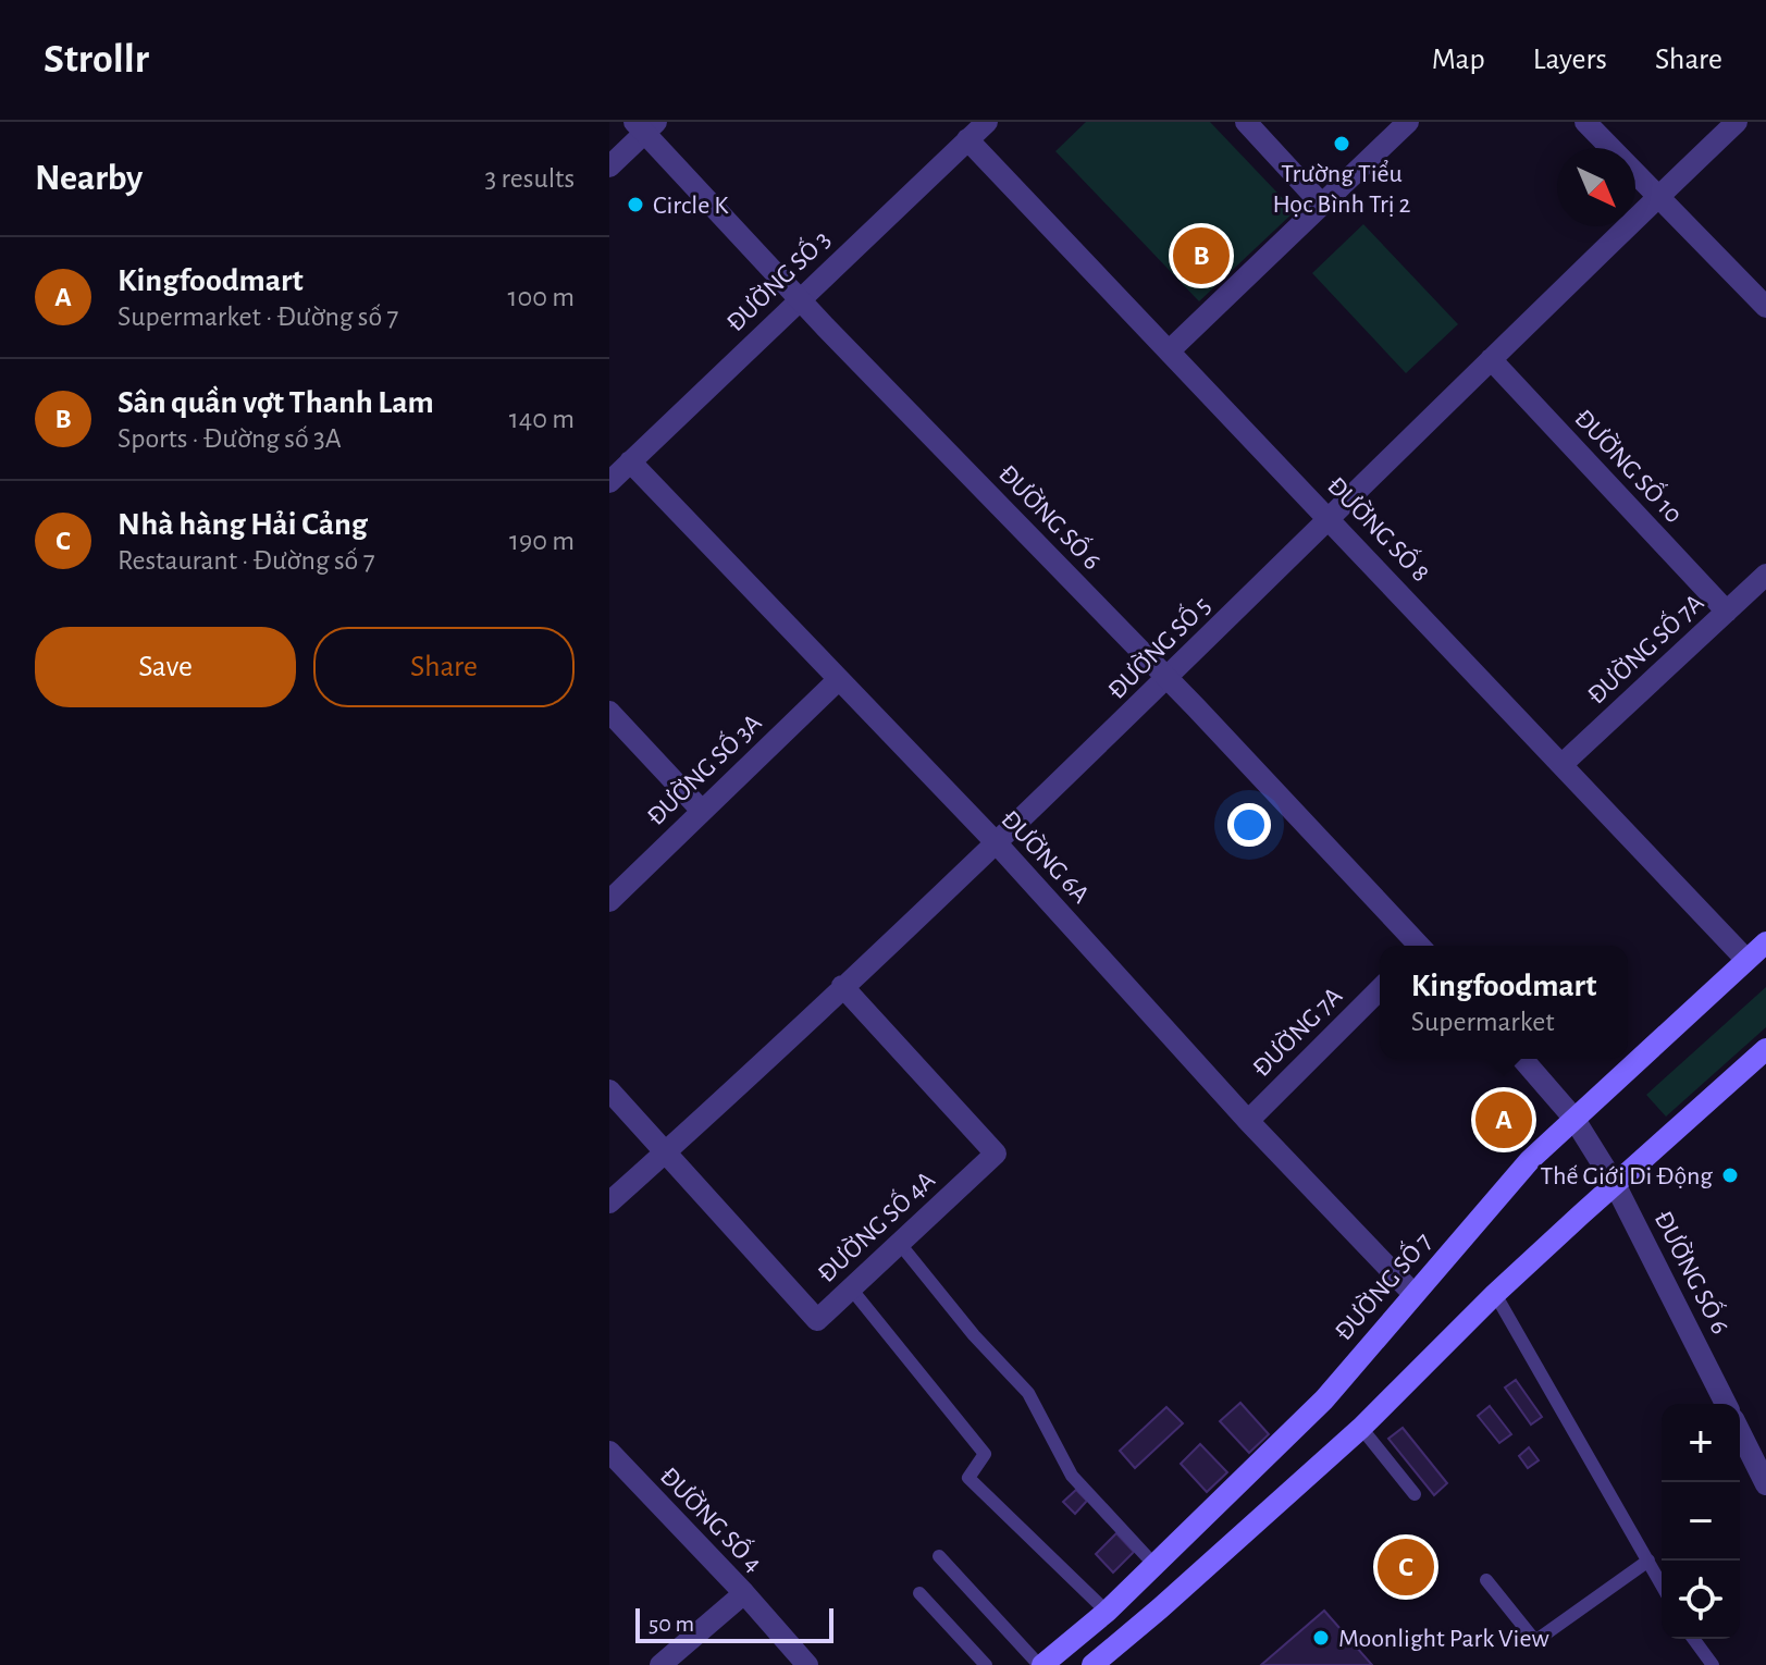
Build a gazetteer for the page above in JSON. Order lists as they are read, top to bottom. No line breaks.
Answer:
{"streets":{"main road":["ĐƯỜNG SỐ 7"],"street":["ĐƯỜNG SỐ 3","ĐƯỜNG SỐ 10","ĐƯỜNG SỐ 6","ĐƯỜNG SỐ 8","ĐƯỜNG SỐ 5","ĐƯỜNG SỐ 7A","ĐƯỜNG SỐ 3A","ĐƯỜNG 6A","ĐƯỜNG 7A","ĐƯỜNG SỐ 4A","ĐƯỜNG SỐ 4"]},"crossings":[["ĐƯỜNG SỐ 3","ĐƯỜNG SỐ 6"],["ĐƯỜNG SỐ 3","ĐƯỜNG SỐ 8"],["ĐƯỜNG SỐ 3","ĐƯỜNG 6A"],["ĐƯỜNG SỐ 10","ĐƯỜNG SỐ 5"],["ĐƯỜNG SỐ 10","ĐƯỜNG SỐ 7A"],["ĐƯỜNG SỐ 6","ĐƯỜNG SỐ 5"],["ĐƯỜNG SỐ 6","ĐƯỜNG SỐ 7"],["ĐƯỜNG SỐ 8","ĐƯỜNG SỐ 5"],["ĐƯỜNG SỐ 8","ĐƯỜNG SỐ 7A"],["ĐƯỜNG SỐ 8","ĐƯỜNG SỐ 7"],["ĐƯỜNG SỐ 5","ĐƯỜNG 6A"],["ĐƯỜNG SỐ 5","ĐƯỜNG SỐ 4A"],["ĐƯỜNG SỐ 3A","ĐƯỜNG 6A"],["ĐƯỜNG 6A","ĐƯỜNG 7A"],["ĐƯỜNG 6A","ĐƯỜNG SỐ 7"]],"places":["Trường Tiểu Học Bình Trị 2","Circle K","Thế Giới Di Động","Moonlight Park View"],"scale_bar":"50 m","north":"bottom right","page":{"header":"Strollr","nav":["Map","Layers","Share"],"heading":["Nearby","3 results"],"pins":["B","A","C"],"list":[{"mark":"A","name":"Kingfoodmart","note":"Supermarket · Đường số 7","value":"100 m"},{"mark":"B","name":"Sân quần vợt Thanh Lam","note":"Sports · Đường số 3A","value":"140 m"},{"mark":"C","name":"Nhà hàng Hải Cảng","note":"Restaurant · Đường số 7","value":"190 m"}],"buttons":["Save","Share"],"popup":["Kingfoodmart","Supermarket"],"map_buttons":["+","−"],"scale":"50 m"}}
